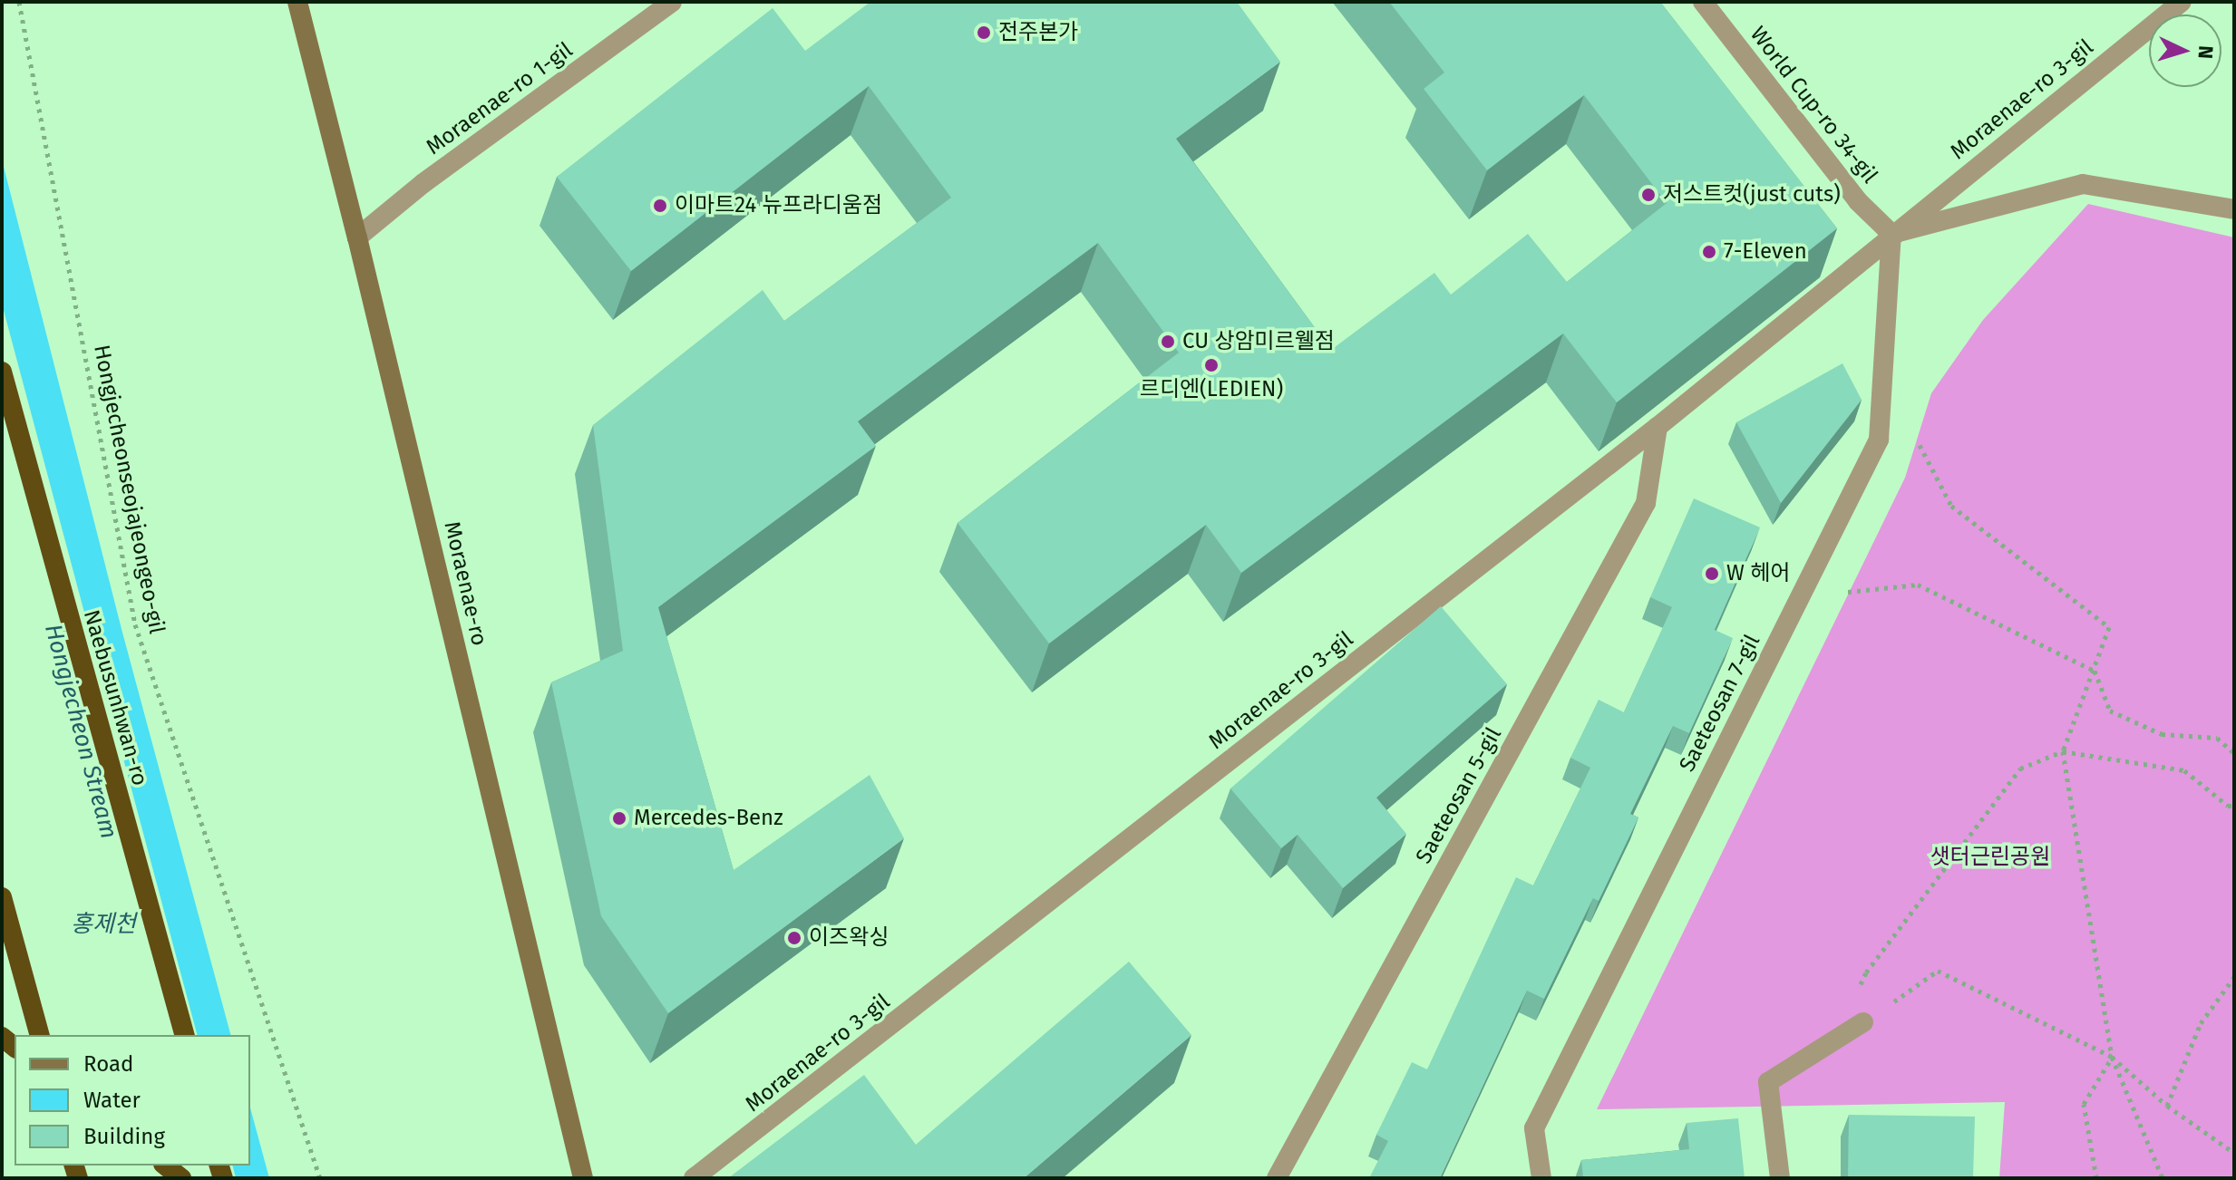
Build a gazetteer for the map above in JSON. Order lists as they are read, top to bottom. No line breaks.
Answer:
{"streets":{"highway":["Naebusunhwan-ro"],"main road":["Moraenae-ro"],"street":["Moraenae-ro 1-gil","Moraenae-ro 3-gil","World Cup-ro 34-gil","Saeteosan 7-gil","Saeteosan 5-gil"],"path":["Hongjecheonseojajeongeo-gil"]},"crossings":[["Moraenae-ro 1-gil","Moraenae-ro"],["Moraenae-ro 3-gil","World Cup-ro 34-gil"],["Moraenae-ro 3-gil","Saeteosan 7-gil"],["Moraenae-ro 3-gil","Saeteosan 5-gil"],["World Cup-ro 34-gil","Saeteosan 7-gil"]],"water":["Hongjecheon Stream","홍제천"],"parks":["샛터근린공원"],"places":["전주본가","저스트컷(just cuts)","이마트24 뉴프라디움점","7-Eleven","CU 상암미르웰점","르디엔(LEDIEN)","W 헤어","Mercedes-Benz","이즈왁싱"],"legend":["Road","Water","Building"],"north":"right"}
